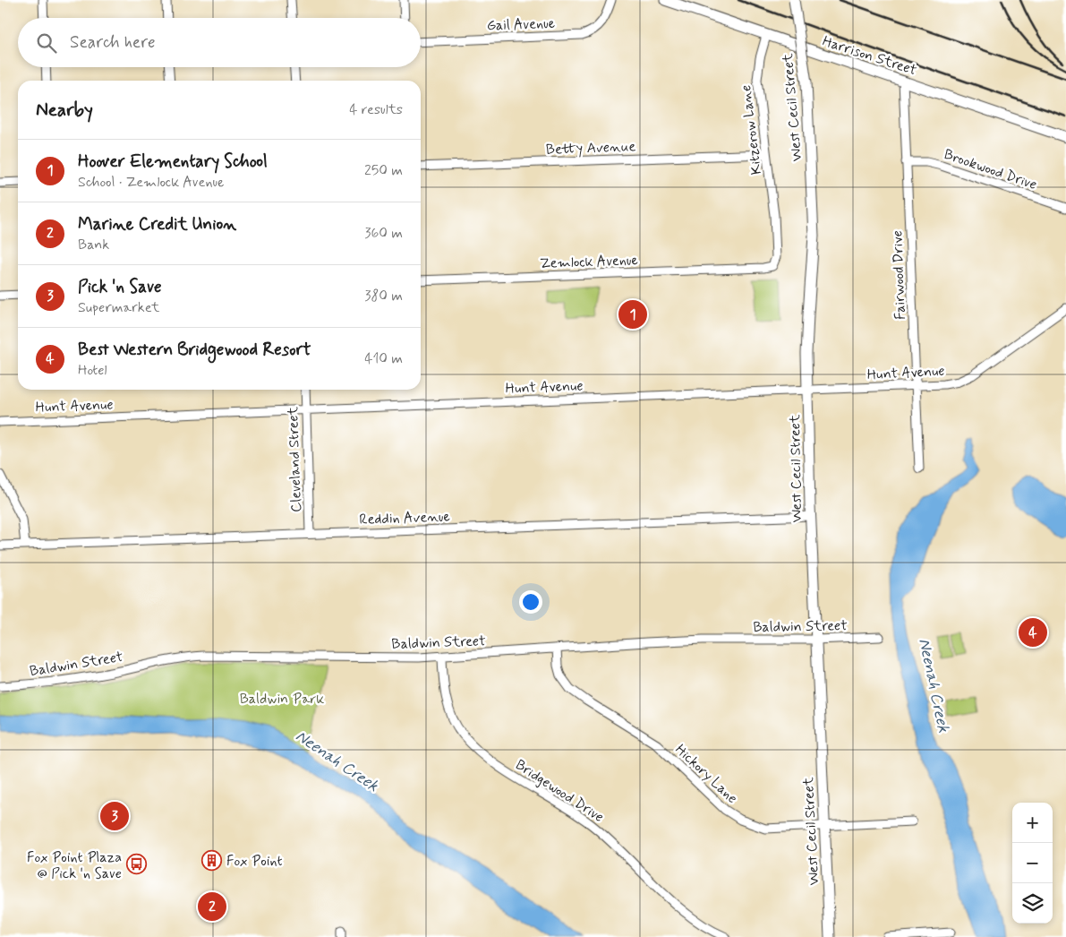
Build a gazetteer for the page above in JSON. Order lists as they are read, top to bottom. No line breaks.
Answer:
{"streets":{"main road":["Harrison Street","West Cecil Street"],"street":["Gail Avenue","Kitzerow Lane","Betty Avenue","Brookwood Drive","Zemlock Avenue","Fairwood Drive","Hunt Avenue","Cleveland Street","Reddin Avenue","Baldwin Street","Hickory Lane","Bridgewood Drive"]},"crossings":[["Harrison Street","Kitzerow Lane"],["Harrison Street","Fairwood Drive"],["West Cecil Street","Hunt Avenue"],["West Cecil Street","Reddin Avenue"],["West Cecil Street","Baldwin Street"],["West Cecil Street","Hickory Lane"],["Kitzerow Lane","Betty Avenue"],["Kitzerow Lane","Zemlock Avenue"],["Brookwood Drive","Fairwood Drive"],["Fairwood Drive","Hunt Avenue"],["Hunt Avenue","Cleveland Street"],["Cleveland Street","Reddin Avenue"],["Baldwin Street","Hickory Lane"],["Baldwin Street","Bridgewood Drive"]],"water":["Neenah Creek"],"parks":["Baldwin Park"],"places":{"building":["Fox Point"],"bus stop":["Fox Point Plaza @ Pick 'n Save"]},"page":{"search":"Search here","heading":["Nearby","4 results"],"list":[{"mark":"1","name":"Hoover Elementary School","note":"School · Zemlock Avenue","value":"250 m"},{"mark":"2","name":"Marine Credit Union","note":"Bank","value":"360 m"},{"mark":"3","name":"Pick 'n Save","note":"Supermarket","value":"380 m"},{"mark":"4","name":"Best Western Bridgewood Resort","note":"Hotel","value":"410 m"}],"pins":["1","4","3","2"],"map_buttons":["+","−"]}}
